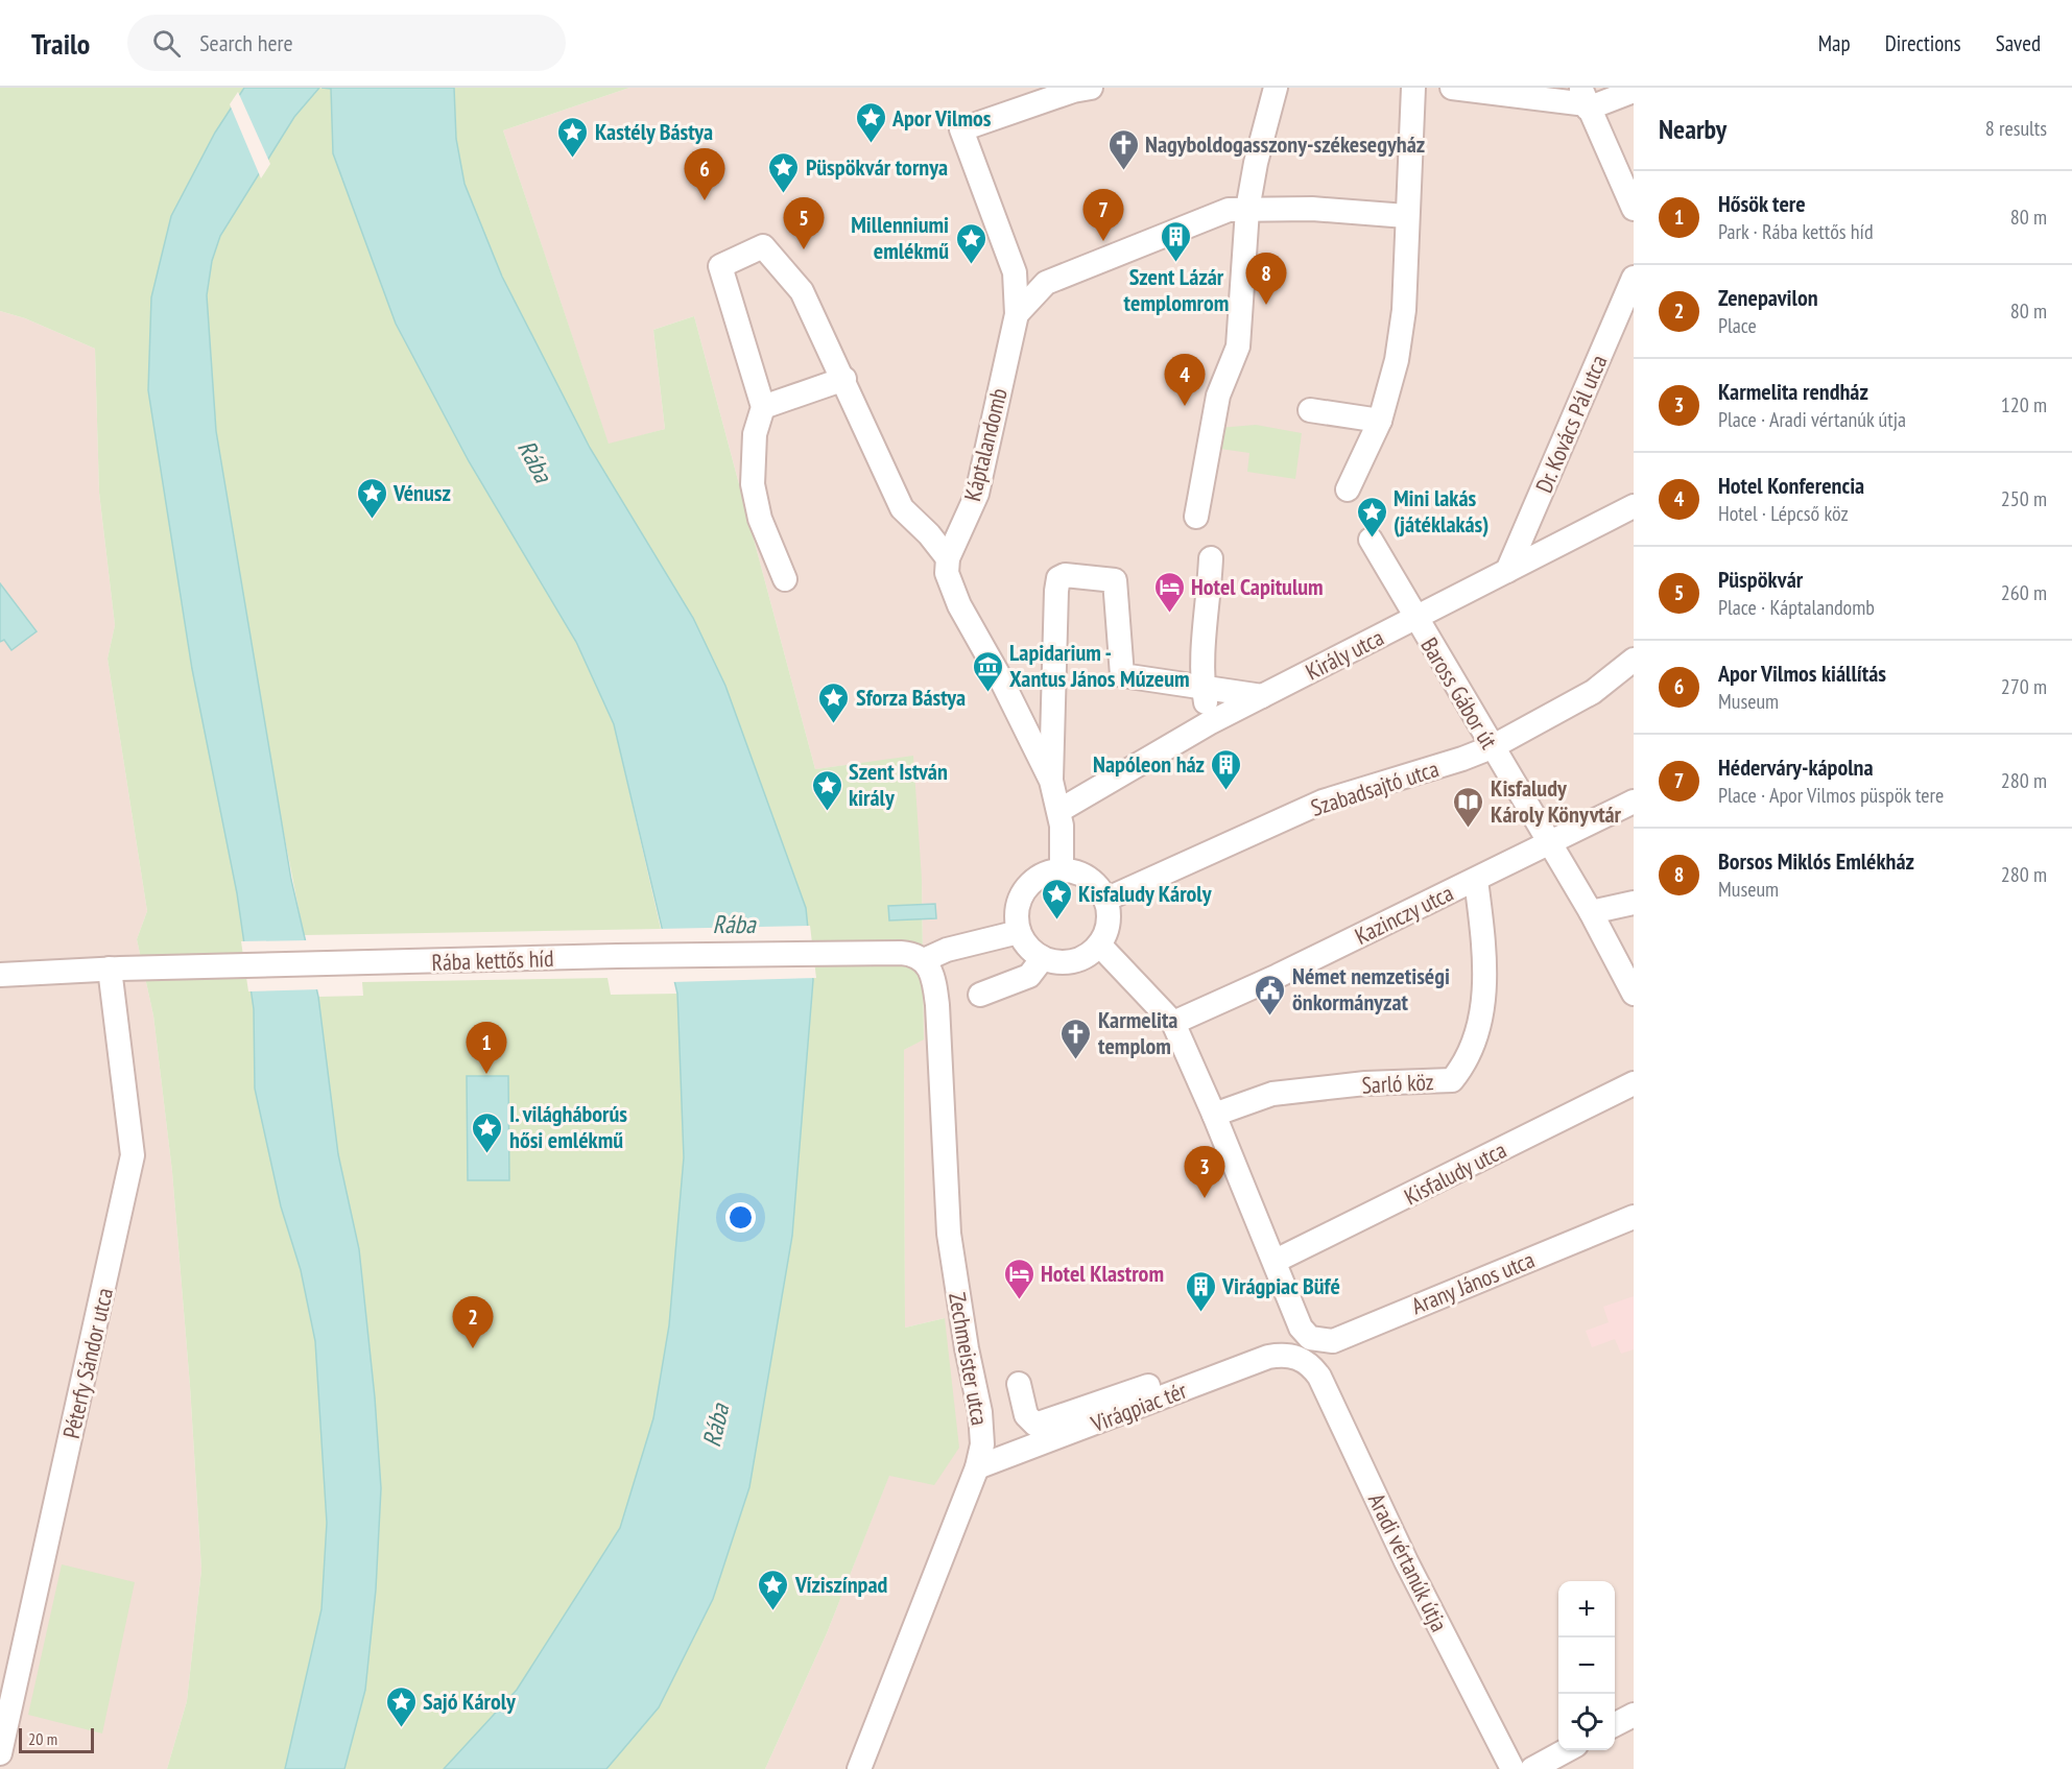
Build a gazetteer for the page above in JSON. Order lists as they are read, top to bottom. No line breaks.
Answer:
{"streets":{"street":["Dr. Kovács Pál utca","Káptalandomb","Király utca","Baross Gábor út","Szabadsajtó utca","Kazinczy utca","Rába kettős híd","Sarló köz","Kisfaludy utca","Arany János utca","Zechmeister utca","Péterfy Sándor utca","Virágpiac tér","Aradi vértanúk útja"]},"crossings":[["Dr. Kovács Pál utca","Király utca"],["Király utca","Baross Gábor út"],["Baross Gábor út","Szabadsajtó utca"],["Baross Gábor út","Kazinczy utca"],["Szabadsajtó utca","Aradi vértanúk útja"],["Kazinczy utca","Sarló köz"],["Kazinczy utca","Aradi vértanúk útja"],["Rába kettős híd","Zechmeister utca"],["Rába kettős híd","Péterfy Sándor utca"],["Sarló köz","Aradi vértanúk útja"],["Kisfaludy utca","Aradi vértanúk útja"],["Arany János utca","Virágpiac tér"],["Arany János utca","Aradi vértanúk útja"],["Zechmeister utca","Virágpiac tér"],["Virágpiac tér","Aradi vértanúk útja"]],"water":["Rába"],"places":{"place":["Apor Vilmos","Kastély Bástya","Püspökvár tornya","Millenniumi emlékmű","Vénusz","Mini lakás (játéklakás)","Sforza Bástya","Szent István király","Kisfaludy Károly","I. világháborús hősi emlékmű","Víziszínpad","Sajó Károly"],"church":["Nagyboldogasszony-székesegyház","Karmelita templom"],"building":["Szent Lázár templomrom","Napóleon ház","Virágpiac Büfé"],"hotel":["Hotel Capitulum","Hotel Klastrom"],"museum":["Lapidarium - Xantus János Múzeum"],"library":["Kisfaludy Károly Könyvtár"],"public building":["Német nemzetiségi önkormányzat"]},"scale_bar":"20 m","page":{"header":"Trailo","search":"Search here","nav":["Map","Directions","Saved"],"heading":["Nearby","8 results"],"pins":["6","7","5","8","4","1","3","2"],"list":[{"mark":"1","name":"Hősök tere","note":"Park · Rába kettős híd","value":"80 m"},{"mark":"2","name":"Zenepavilon","note":"Place","value":"80 m"},{"mark":"3","name":"Karmelita rendház","note":"Place · Aradi vértanúk útja","value":"120 m"},{"mark":"4","name":"Hotel Konferencia","note":"Hotel · Lépcső köz","value":"250 m"},{"mark":"5","name":"Püspökvár","note":"Place · Káptalandomb","value":"260 m"},{"mark":"6","name":"Apor Vilmos kiállítás","note":"Museum","value":"270 m"},{"mark":"7","name":"Héderváry-kápolna","note":"Place · Apor Vilmos püspök tere","value":"280 m"},{"mark":"8","name":"Borsos Miklós Emlékház","note":"Museum","value":"280 m"}],"map_buttons":["+","−"],"scale":"20 m"}}
